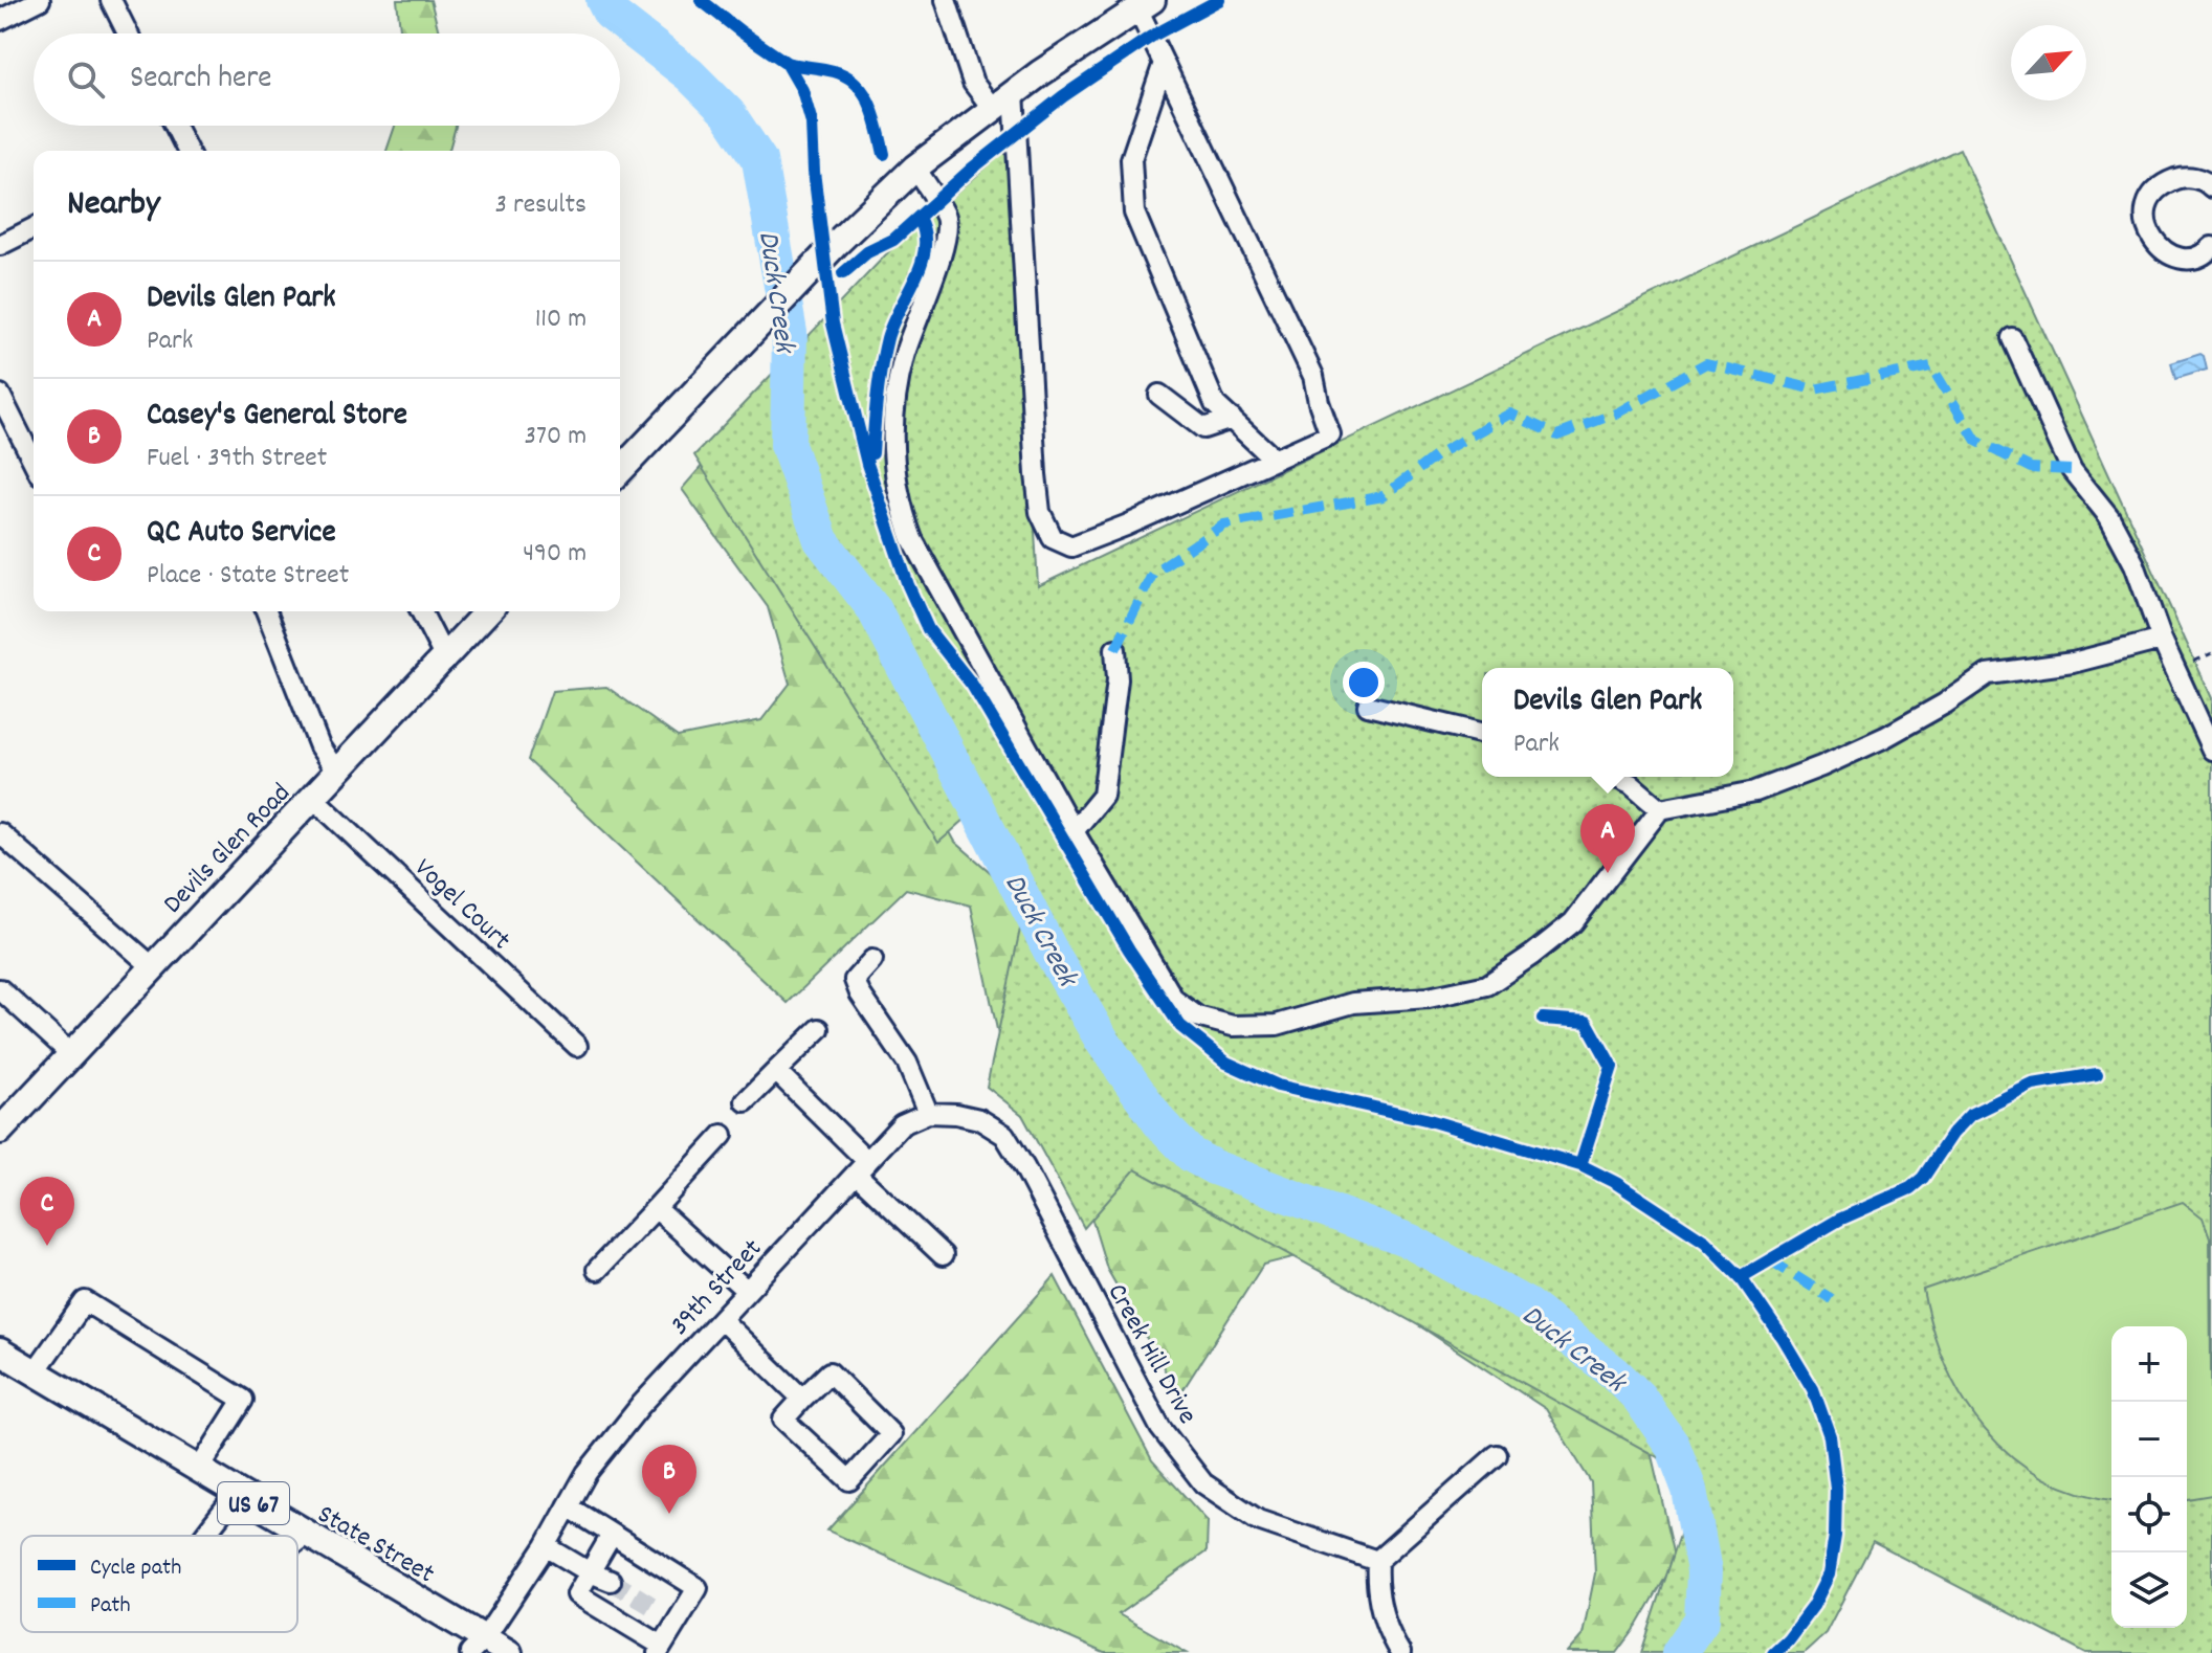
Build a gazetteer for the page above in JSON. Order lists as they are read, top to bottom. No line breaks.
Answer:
{"streets":{"main road":["Devils Glen Road","US 67","State Street"],"street":["Vogel Court","39th Street","Creek Hill Drive"]},"crossings":[["Devils Glen Road","Vogel Court"],["39th Street","Creek Hill Drive"],["39th Street","State Street"]],"water":["Duck Creek"],"legend":["Cycle path","Path"],"north":"top right","page":{"search":"Search here","heading":["Nearby","3 results"],"list":[{"mark":"A","name":"Devils Glen Park","note":"Park","value":"110 m"},{"mark":"B","name":"Casey's General Store","note":"Fuel · 39th Street","value":"370 m"},{"mark":"C","name":"QC Auto Service","note":"Place · State Street","value":"490 m"}],"popup":["Devils Glen Park","Park"],"pins":["A","C","B"],"map_buttons":["+","−"]}}
